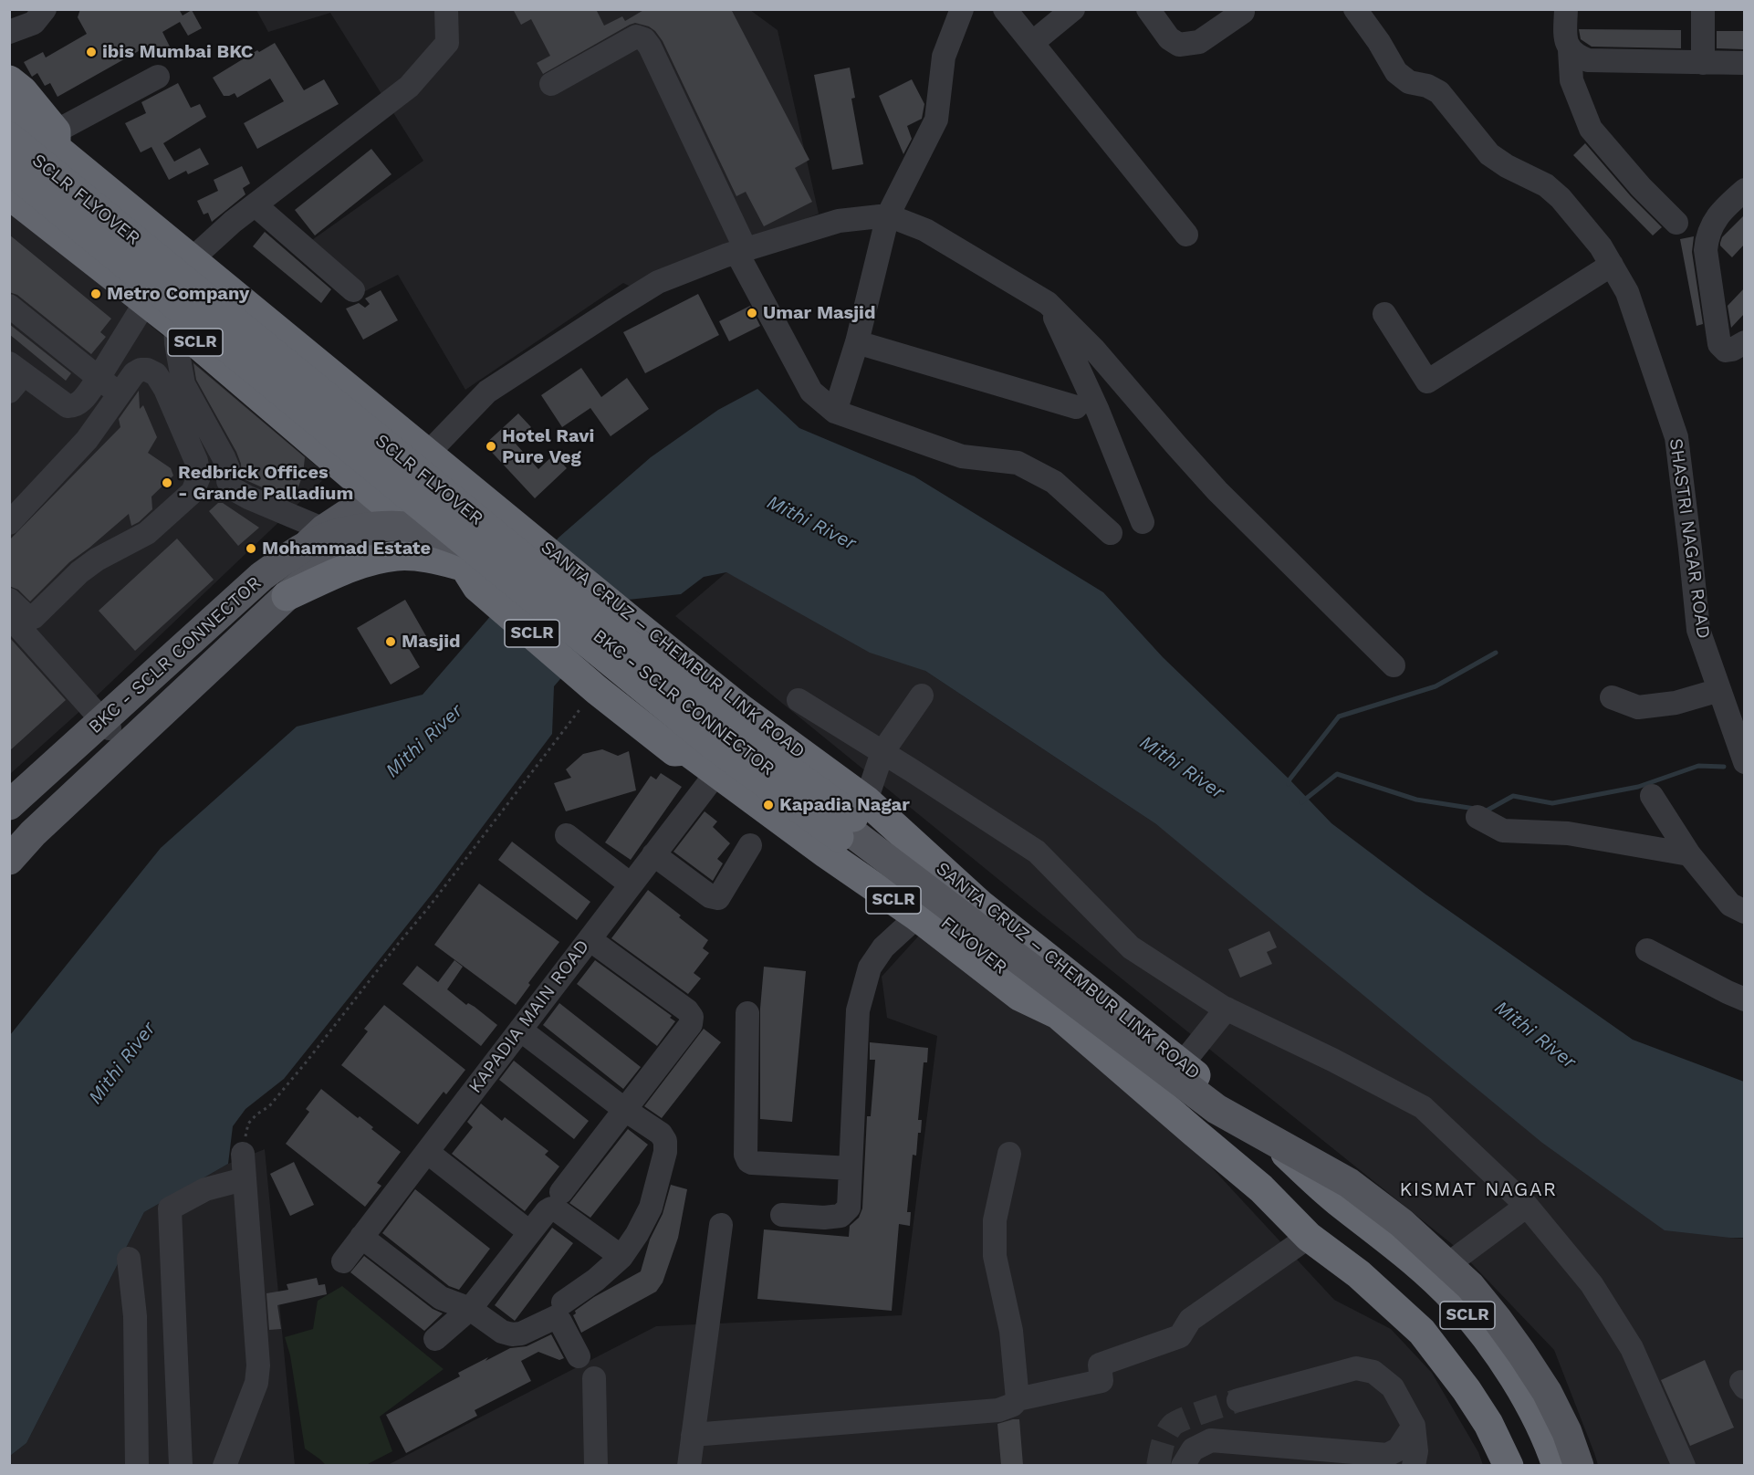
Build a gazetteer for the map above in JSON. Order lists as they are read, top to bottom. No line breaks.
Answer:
{"streets":{"highway":["SCLR FLYOVER","SCLR","SANTA CRUZ – CHEMBUR LINK ROAD","FLYOVER"],"main road":["BKC - SCLR CONNECTOR"],"street":["SHASTRI NAGAR ROAD","KAPADIA MAIN ROAD"]},"crossings":[["SCLR FLYOVER","SANTA CRUZ – CHEMBUR LINK ROAD"],["SCLR FLYOVER","FLYOVER"],["SCLR","SANTA CRUZ – CHEMBUR LINK ROAD"],["SCLR","FLYOVER"],["SCLR","KAPADIA MAIN ROAD"],["SANTA CRUZ – CHEMBUR LINK ROAD","FLYOVER"]],"districts":["KISMAT NAGAR"],"water":["Mithi River"],"places":["ibis Mumbai BKC","Metro Company","Umar Masjid","Hotel Ravi Pure Veg","Redbrick Offices - Grande Palladium","Mohammad Estate","Masjid","Kapadia Nagar"]}
